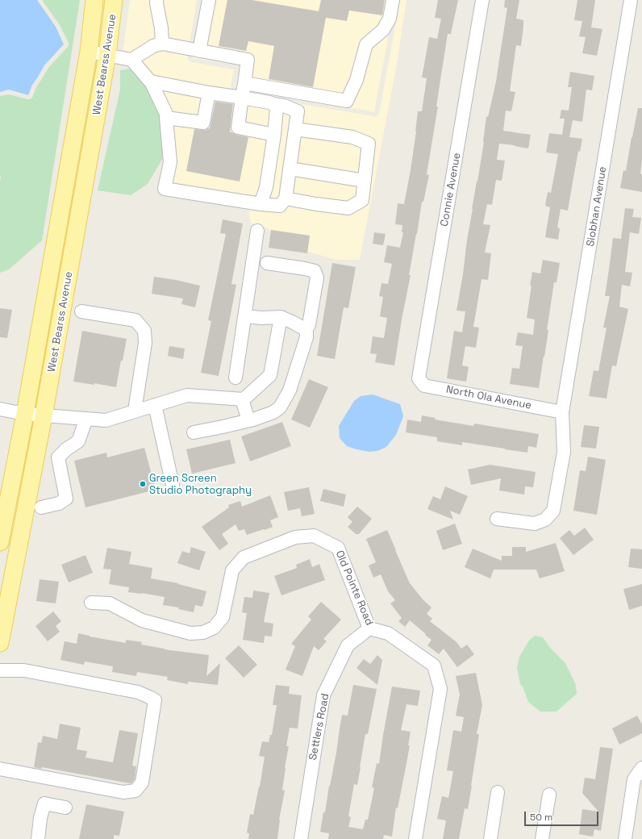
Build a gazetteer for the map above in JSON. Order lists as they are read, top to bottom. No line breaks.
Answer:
{"streets":{"main road":["West Bearss Avenue"],"street":["Connie Avenue","Siobhan Avenue","North Ola Avenue","Old Pointe Road","Settlers Road"]},"crossings":[["Connie Avenue","North Ola Avenue"],["Siobhan Avenue","North Ola Avenue"],["Old Pointe Road","Settlers Road"]],"places":["Green Screen Studio Photography"],"scale_bar":"50 m"}
